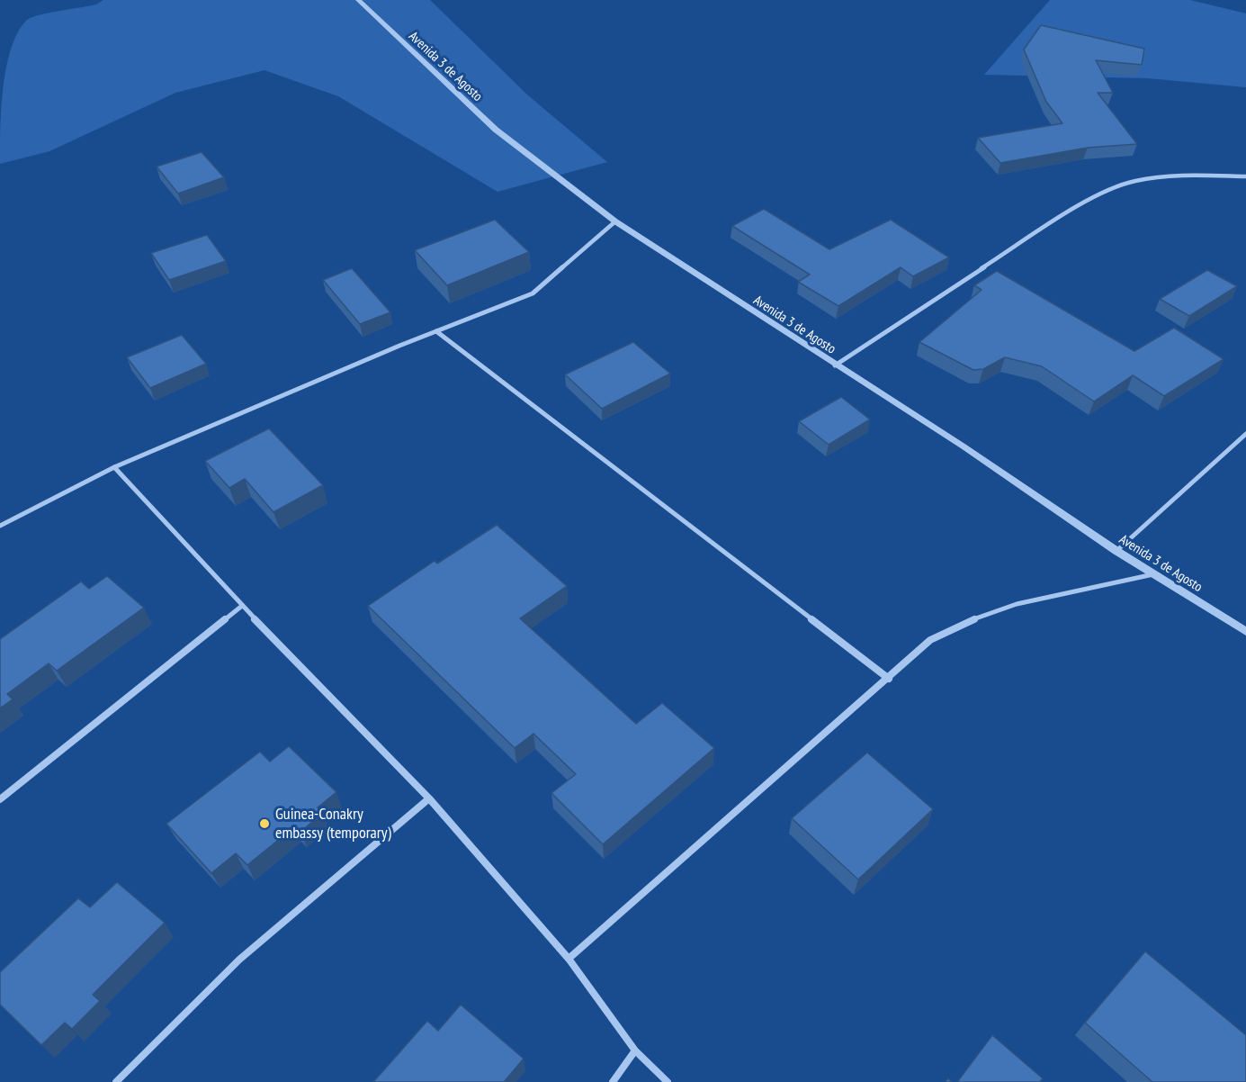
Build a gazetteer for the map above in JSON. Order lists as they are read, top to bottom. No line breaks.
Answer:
{"streets":{"street":["Avenida 3 de Agosto"]},"places":["Guinea-Conakry embassy (temporary)"]}
